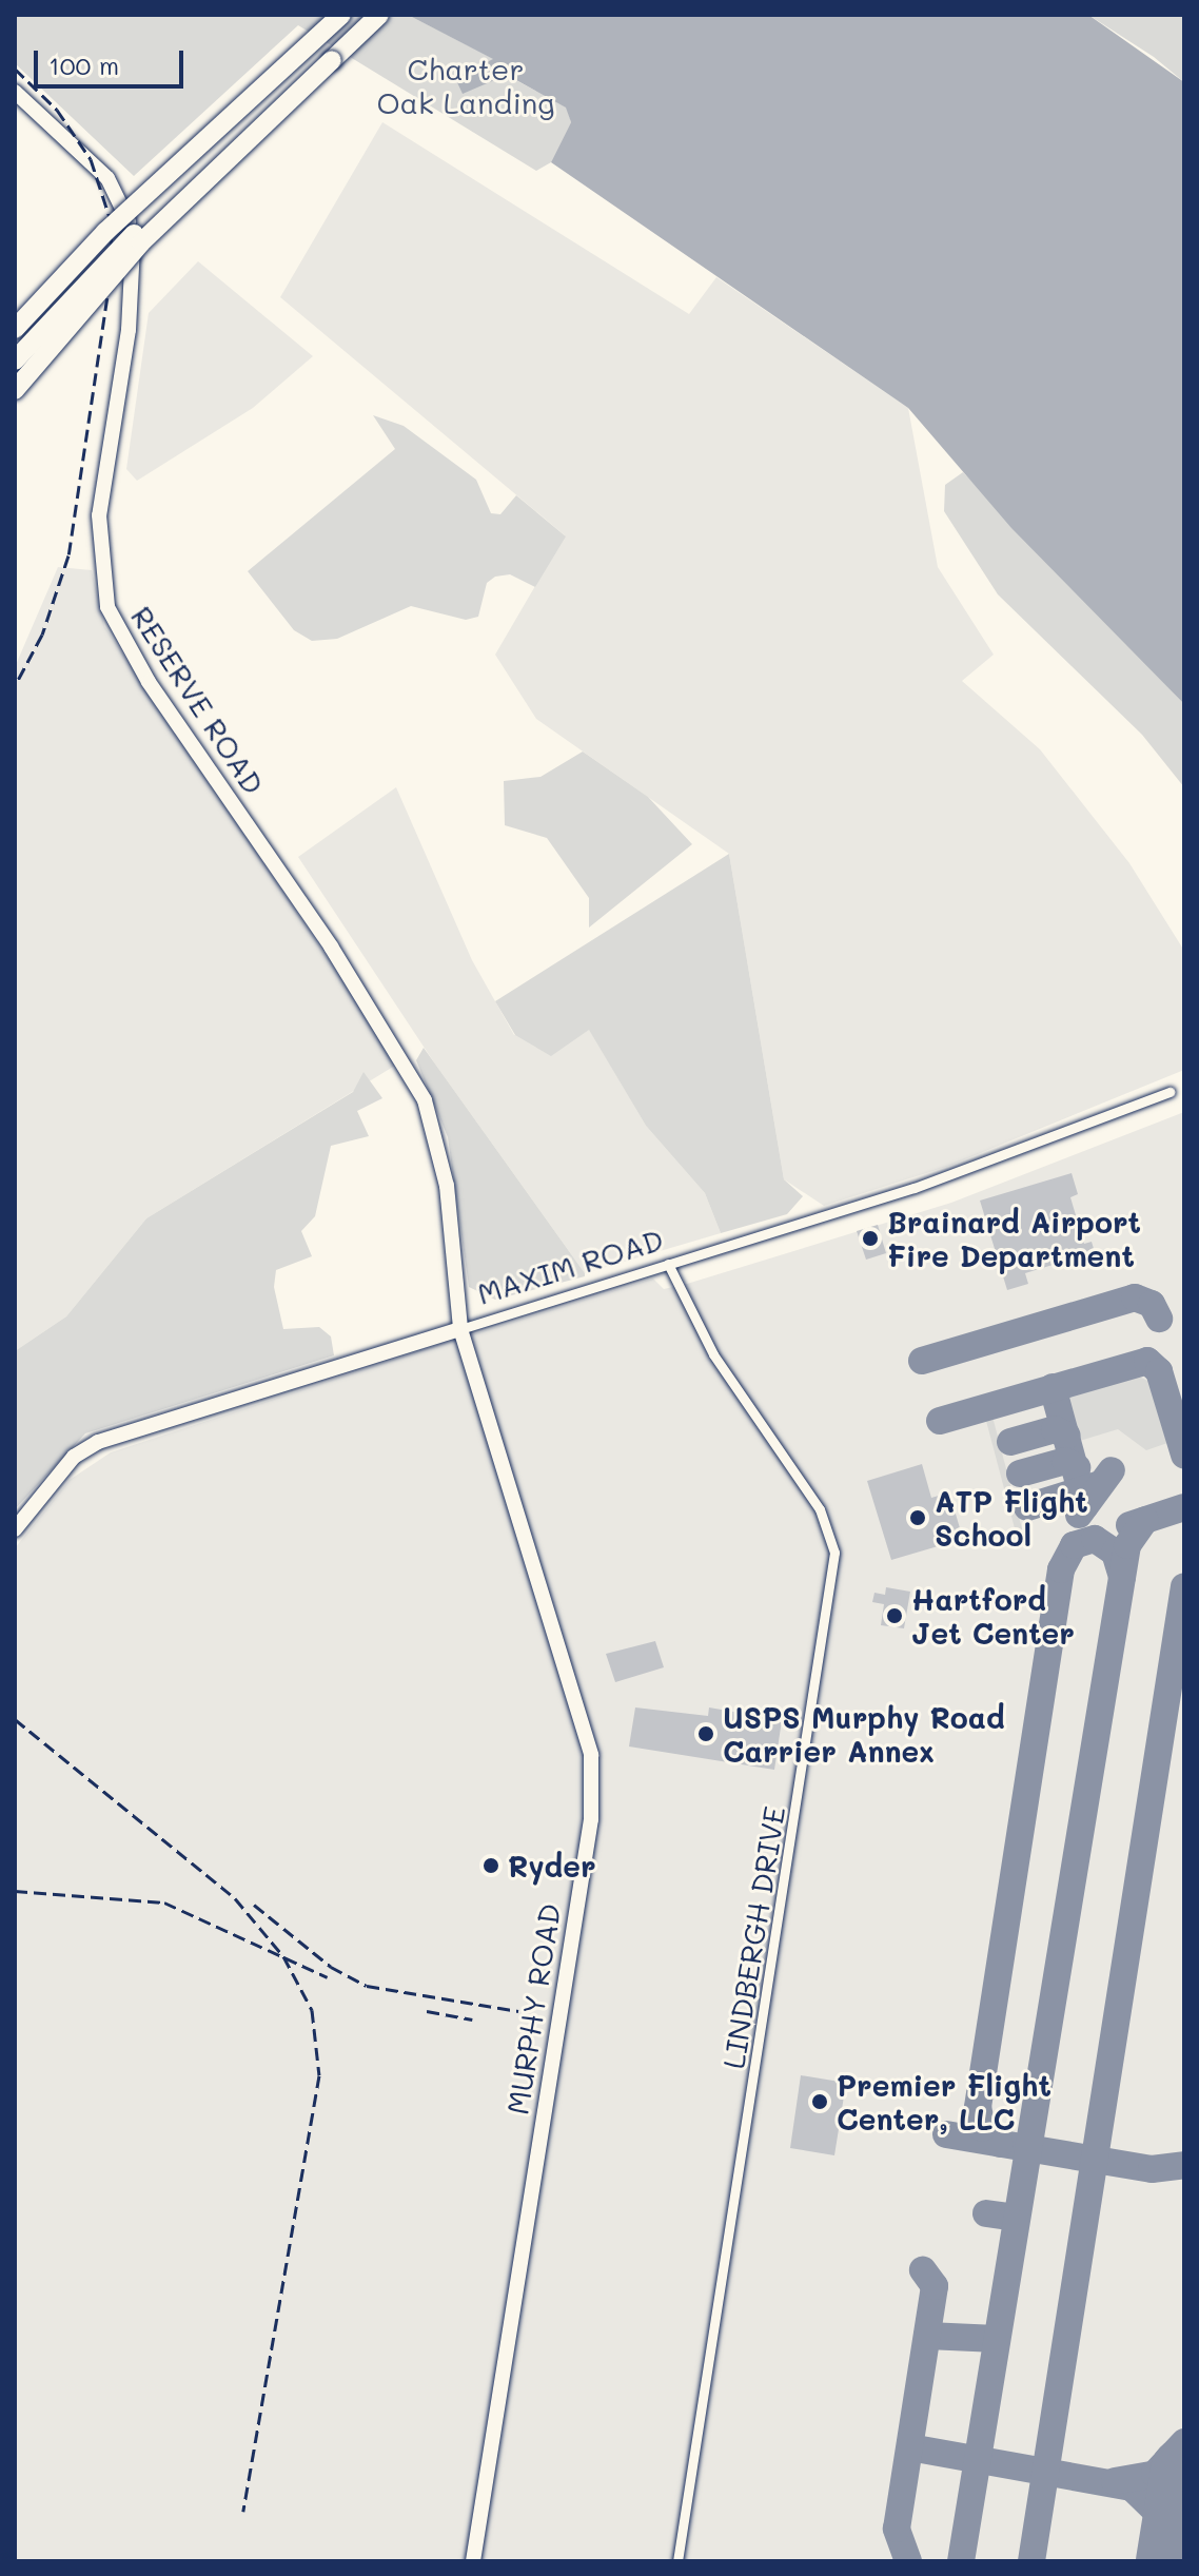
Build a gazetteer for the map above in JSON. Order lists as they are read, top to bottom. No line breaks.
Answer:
{"streets":{"street":["RESERVE ROAD","MAXIM ROAD","LINDBERGH DRIVE","MURPHY ROAD"]},"crossings":[["RESERVE ROAD","MAXIM ROAD"],["RESERVE ROAD","MURPHY ROAD"],["MAXIM ROAD","LINDBERGH DRIVE"],["MAXIM ROAD","MURPHY ROAD"]],"parks":["Charter Oak Landing"],"places":["Brainard Airport Fire Department","ATP Flight School","Hartford Jet Center","USPS Murphy Road Carrier Annex","Ryder","Premier Flight Center, LLC"],"scale_bar":"100 m"}
